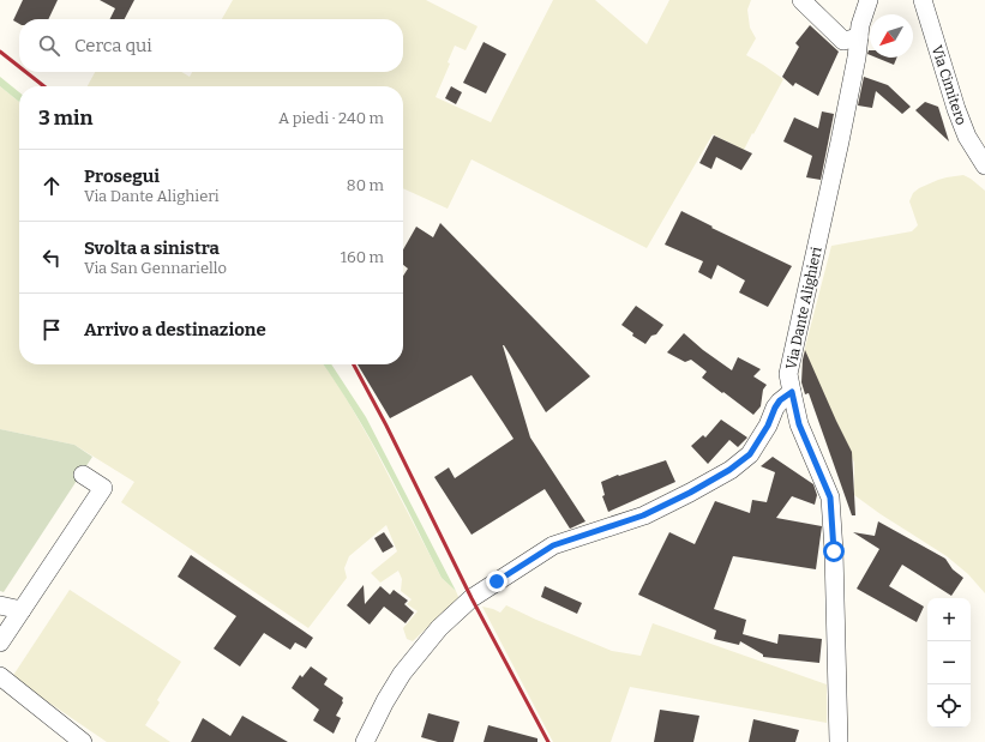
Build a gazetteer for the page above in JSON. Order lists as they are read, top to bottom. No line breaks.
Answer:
{"streets":{"street":["Via Cimitero","Via Dante Alighieri"]},"north":"bottom left","page":{"search":"Cerca qui","heading":["3 min","A piedi · 240 m"],"list":[["Prosegui","Via Dante Alighieri","80 m"],["Svolta a sinistra","Via San Gennariello","160 m"],"Arrivo a destinazione"],"map_buttons":["+","−"]}}
